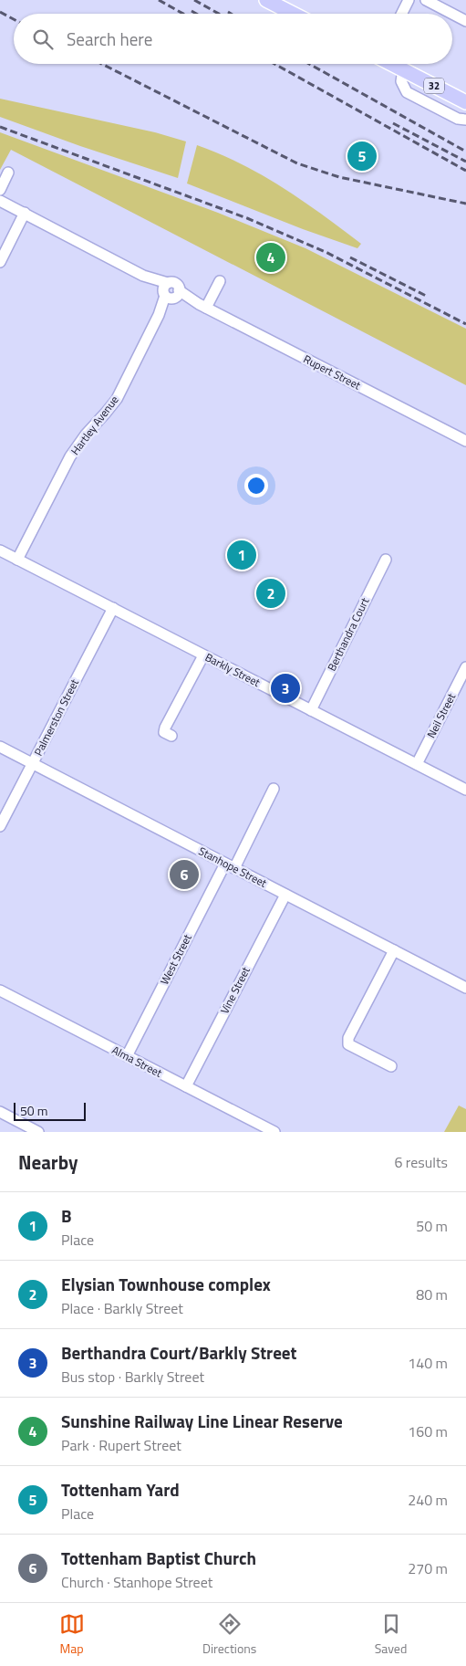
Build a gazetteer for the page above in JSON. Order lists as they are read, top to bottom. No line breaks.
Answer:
{"streets":{"main road":["32"],"street":["Rupert Street","Hartley Avenue","Berthandra Court","Barkly Street","Neil Street","Palmerston Street","Stanhope Street","West Street","Vine Street","Alma Street"]},"crossings":[["Rupert Street","Hartley Avenue"],["Hartley Avenue","Barkly Street"],["Berthandra Court","Barkly Street"],["Barkly Street","Neil Street"],["Barkly Street","Palmerston Street"],["Palmerston Street","Stanhope Street"],["Stanhope Street","West Street"],["Stanhope Street","Vine Street"],["West Street","Alma Street"],["Vine Street","Alma Street"]],"scale_bar":"50 m","page":{"search":"Search here","pins":["5","4","1","2","3","6"],"scale":"50 m","heading":["Nearby","6 results"],"list":[{"mark":"1","name":"B","note":"Place","value":"50 m"},{"mark":"2","name":"Elysian Townhouse complex","note":"Place · Barkly Street","value":"80 m"},{"mark":"3","name":"Berthandra Court/Barkly Street","note":"Bus stop · Barkly Street","value":"140 m"},{"mark":"4","name":"Sunshine Railway Line Linear Reserve","note":"Park · Rupert Street","value":"160 m"},{"mark":"5","name":"Tottenham Yard","note":"Place","value":"240 m"},{"mark":"6","name":"Tottenham Baptist Church","note":"Church · Stanhope Street","value":"270 m"}],"nav":["Map","Directions","Saved"]}}
